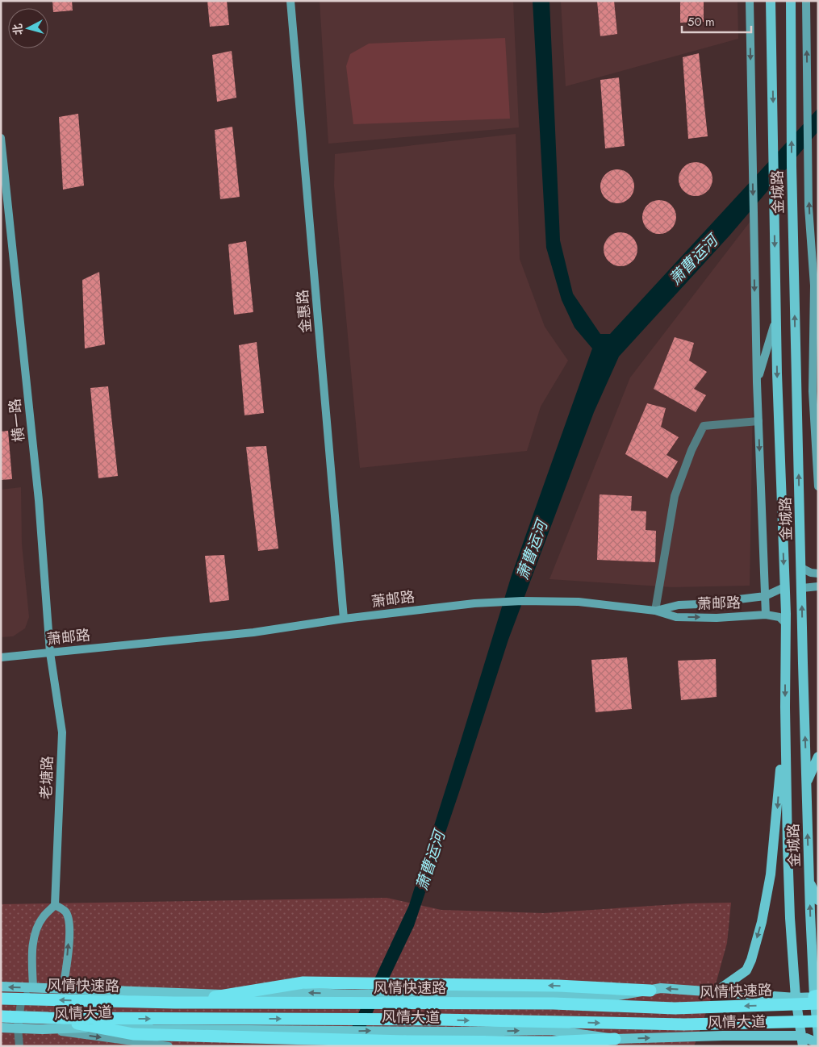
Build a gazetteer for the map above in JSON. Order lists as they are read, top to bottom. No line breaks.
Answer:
{"streets":{"highway":["风情快速路"],"main road":["金城路","金惠路","横一路","萧邮路","老塘路","风情大道"]},"crossings":[["金城路","萧邮路"],["金城路","风情快速路"],["金城路","风情大道"],["金惠路","萧邮路"],["横一路","萧邮路"],["横一路","老塘路"],["萧邮路","老塘路"],["风情快速路","风情大道"]],"water":["萧曹运河"],"scale_bar":"50 m","north":"left"}
